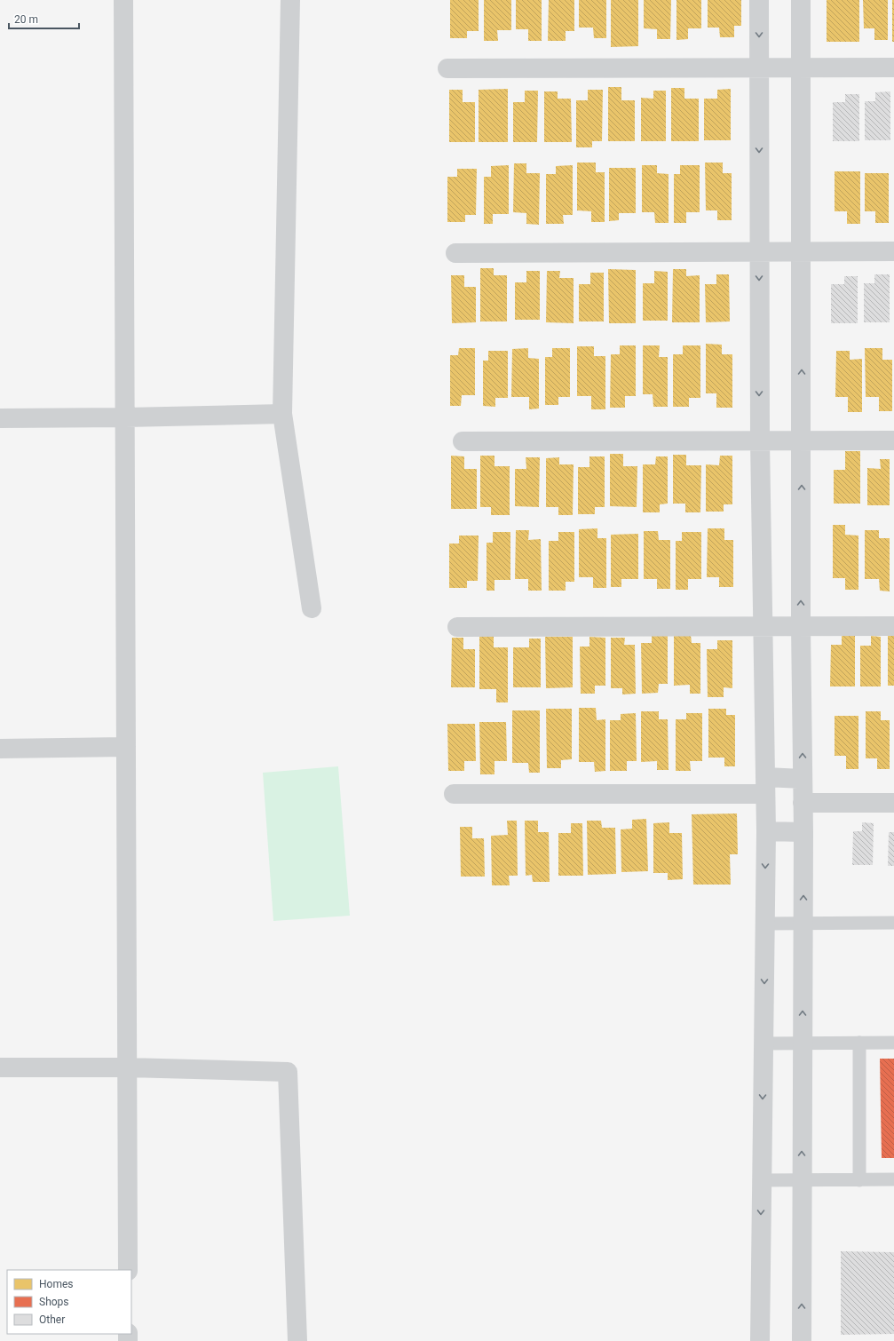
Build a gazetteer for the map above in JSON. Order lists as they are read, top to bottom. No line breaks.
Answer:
{"legend":["Homes","Shops","Other"],"scale_bar":"20 m"}
